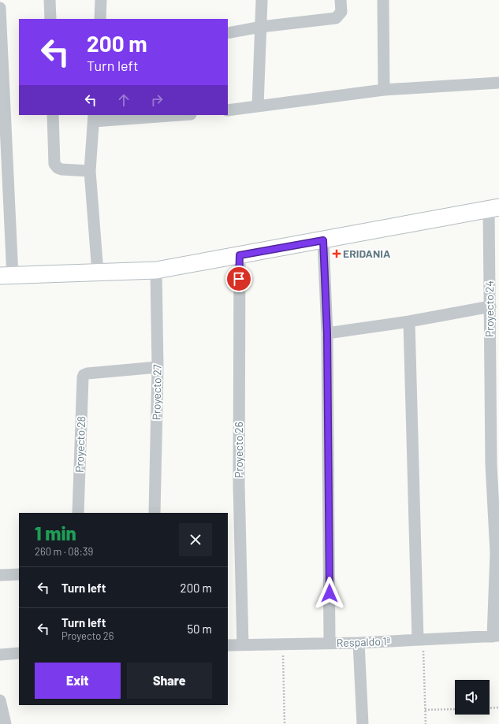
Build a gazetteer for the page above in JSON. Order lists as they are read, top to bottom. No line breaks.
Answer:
{"streets":{"street":["Proyecto 24","Proyecto 27","Proyecto 28","Proyecto 26","Respaldo 1ª"]},"crossings":[["Proyecto 24","Respaldo 1ª"],["Proyecto 27","Proyecto 28"],["Proyecto 26","Respaldo 1ª"]],"places":{"health":["ERIDANIA"]},"page":{"turn":["200 m","Turn left"],"heading":["1 min","260 m · 08:39"],"list":[{"name":"Turn left","value":"200 m"},{"name":"Turn left","note":"Proyecto 26","value":"50 m"}],"buttons":["Exit","Share"]}}
